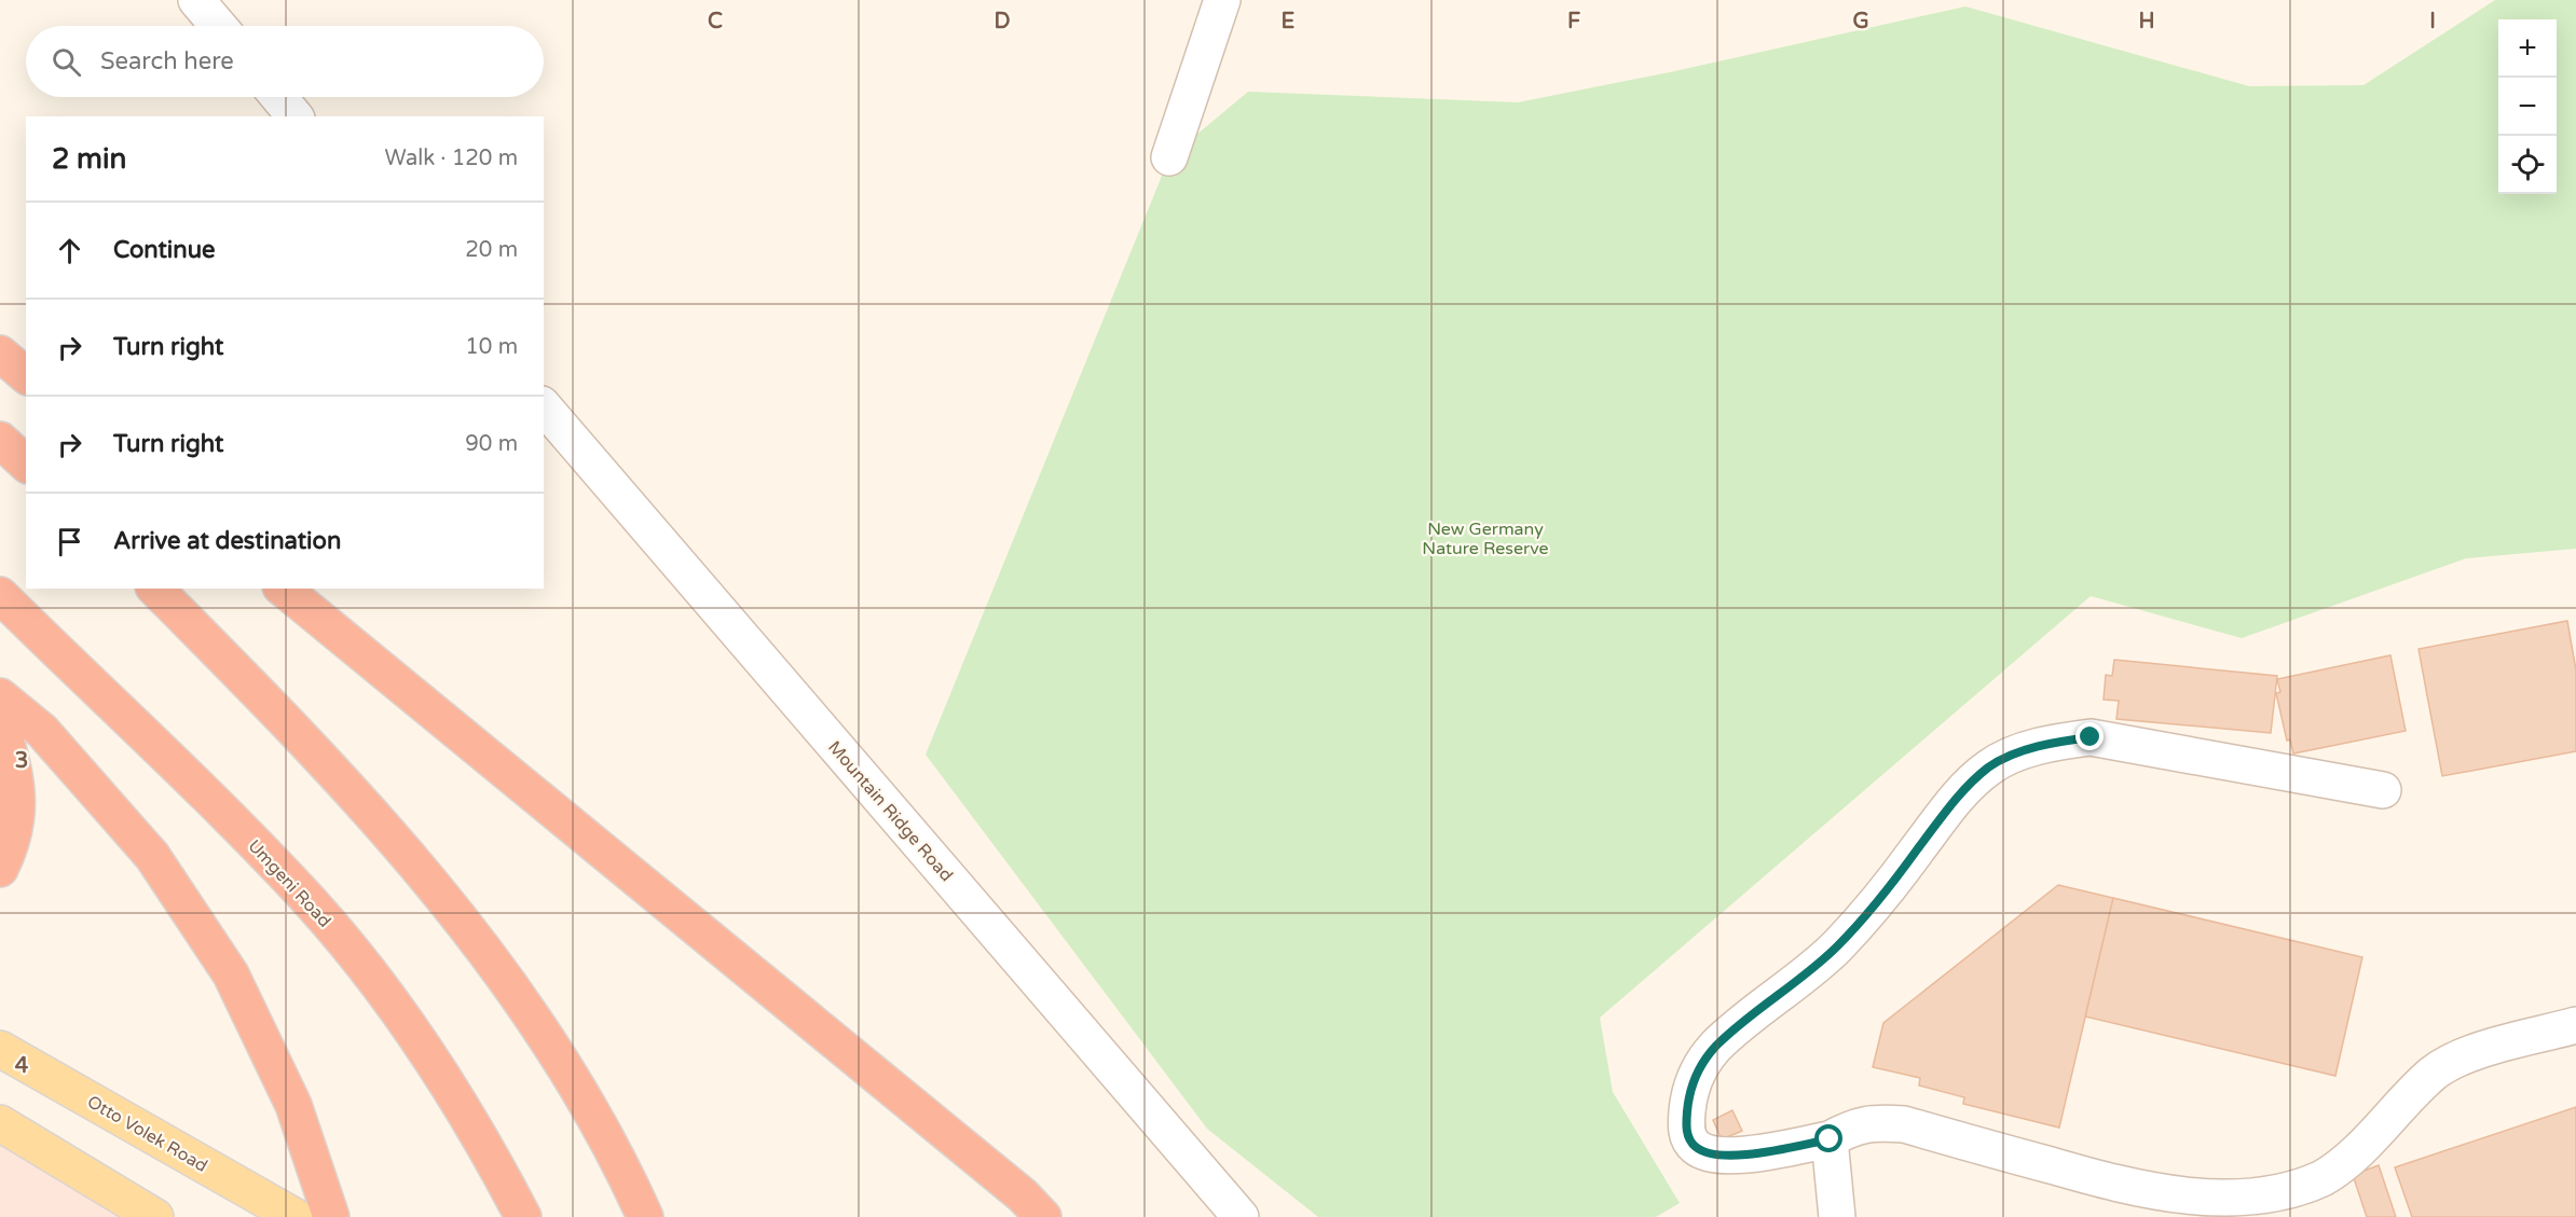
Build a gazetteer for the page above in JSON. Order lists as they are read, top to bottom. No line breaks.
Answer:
{"streets":{"highway":["Umgeni Road"],"main road":["Otto Volek Road"],"street":["Mountain Ridge Road"]},"parks":["New Germany Nature Reserve"],"page":{"map_buttons":["+","−"],"search":"Search here","heading":["2 min","Walk · 120 m"],"list":[["Continue","20 m"],["Turn right","10 m"],["Turn right","90 m"],"Arrive at destination"]},"grid":{"columns":["C","D","E","F","G","H","I"],"rows":["3","4"]}}
